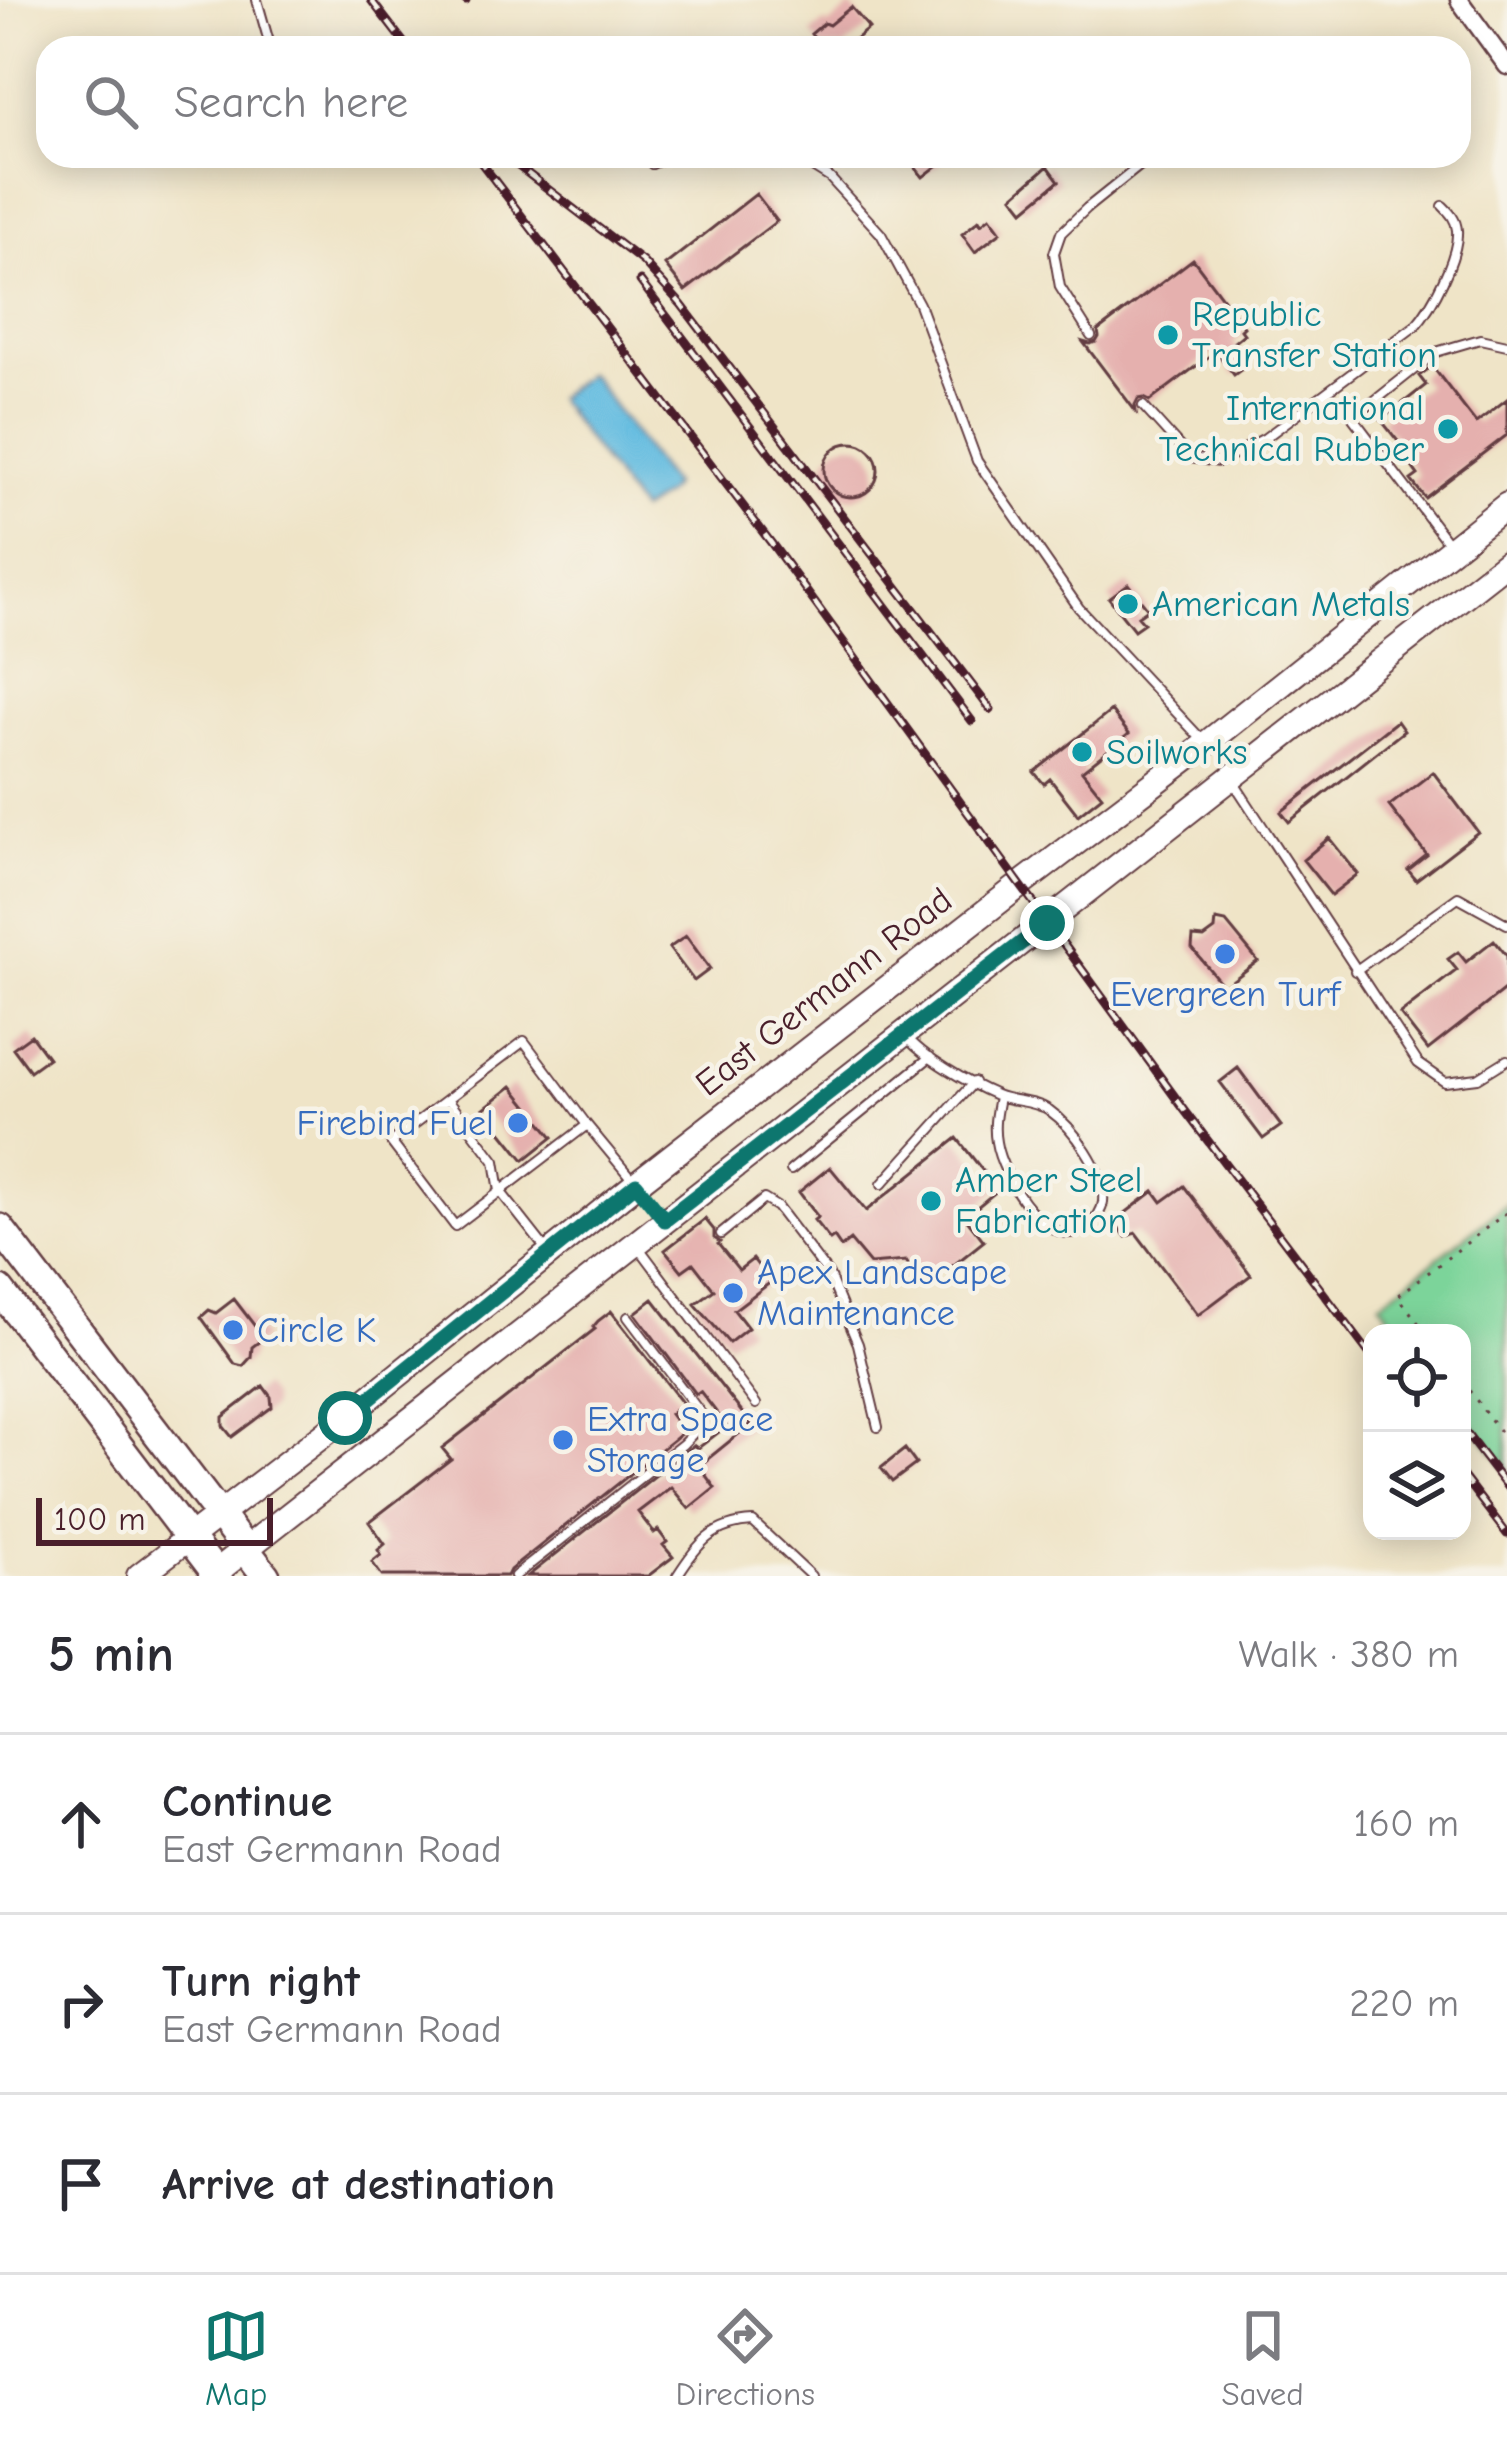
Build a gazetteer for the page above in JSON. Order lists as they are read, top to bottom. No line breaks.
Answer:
{"streets":{"main road":["East Germann Road"]},"places":["Republic Transfer Station","International Technical Rubber","American Metals","Soilworks","Evergreen Turf","Firebird Fuel","Amber Steel Fabrication","Apex Landscape Maintenance","Circle K","Extra Space Storage"],"scale_bar":"100 m","page":{"search":"Search here","scale":"100 m","heading":["5 min","Walk · 380 m"],"list":[["Continue","East Germann Road","160 m"],["Turn right","East Germann Road","220 m"],"Arrive at destination"],"nav":["Map","Directions","Saved"]}}
